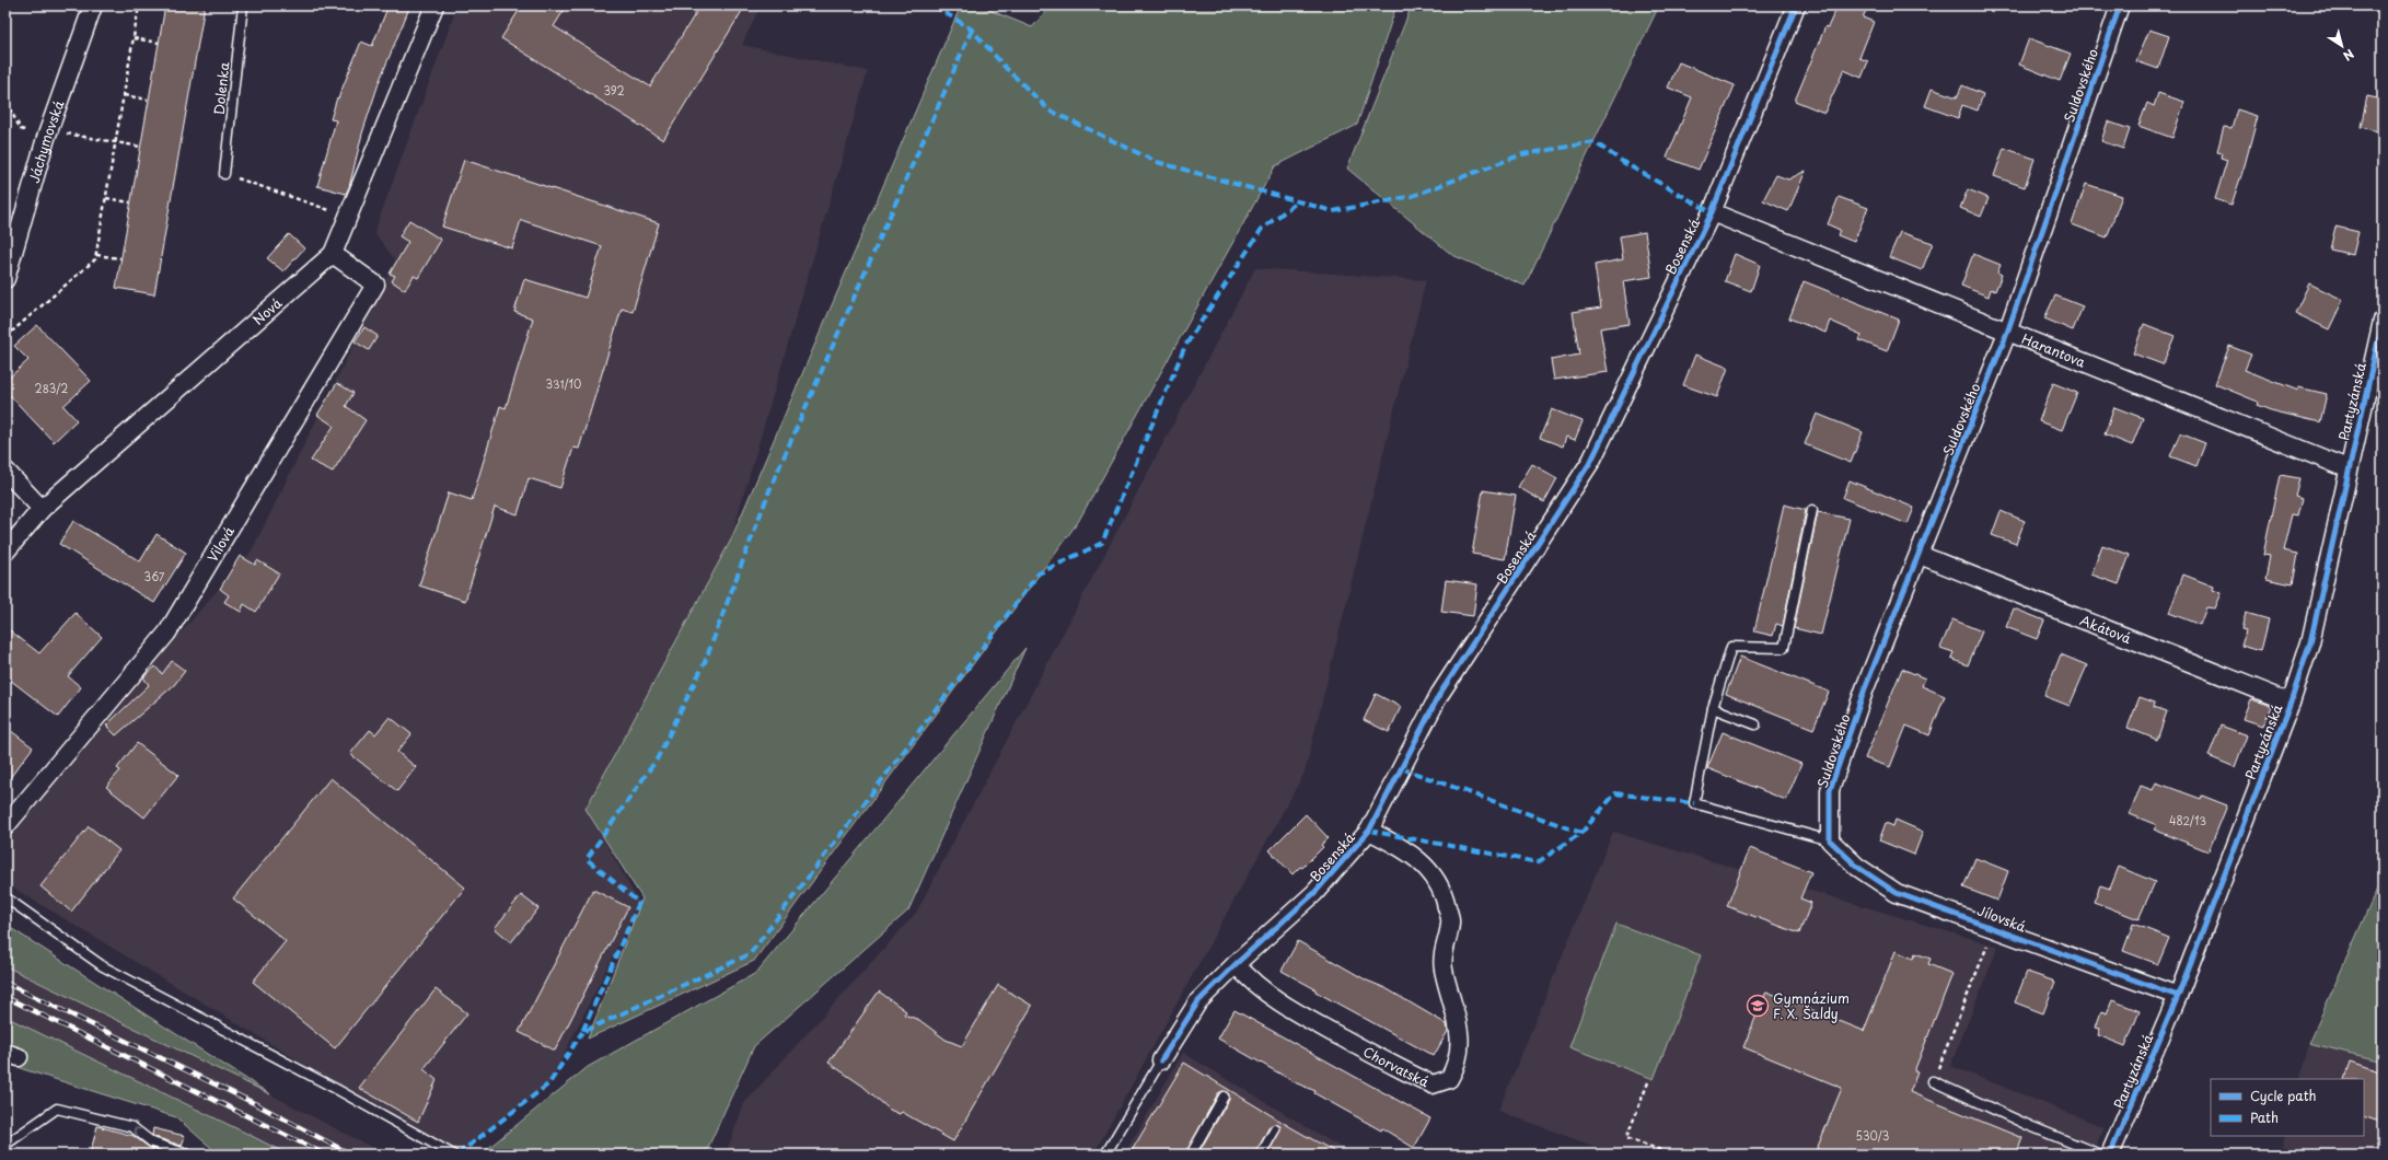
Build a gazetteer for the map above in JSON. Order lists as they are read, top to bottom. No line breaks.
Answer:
{"streets":{"street":["Suldovského","Jáchymovská","Bosenská","Nová","Harantova","Partyzánská","Vilová","Akátová","Jílovská","Chorvatská"],"lane":["Dolenka"]},"crossings":[["Suldovského","Harantova"],["Suldovského","Akátová"],["Suldovského","Jílovská"],["Bosenská","Harantova"],["Bosenská","Chorvatská"],["Nová","Vilová"],["Harantova","Partyzánská"],["Partyzánská","Akátová"],["Partyzánská","Jílovská"]],"places":{"school or university":["Gymnázium F. X. Šaldy"]},"house_numbers":["392","331/10","283/2","367","482/13","530/3"],"legend":["Cycle path","Path"],"north":"bottom right"}
